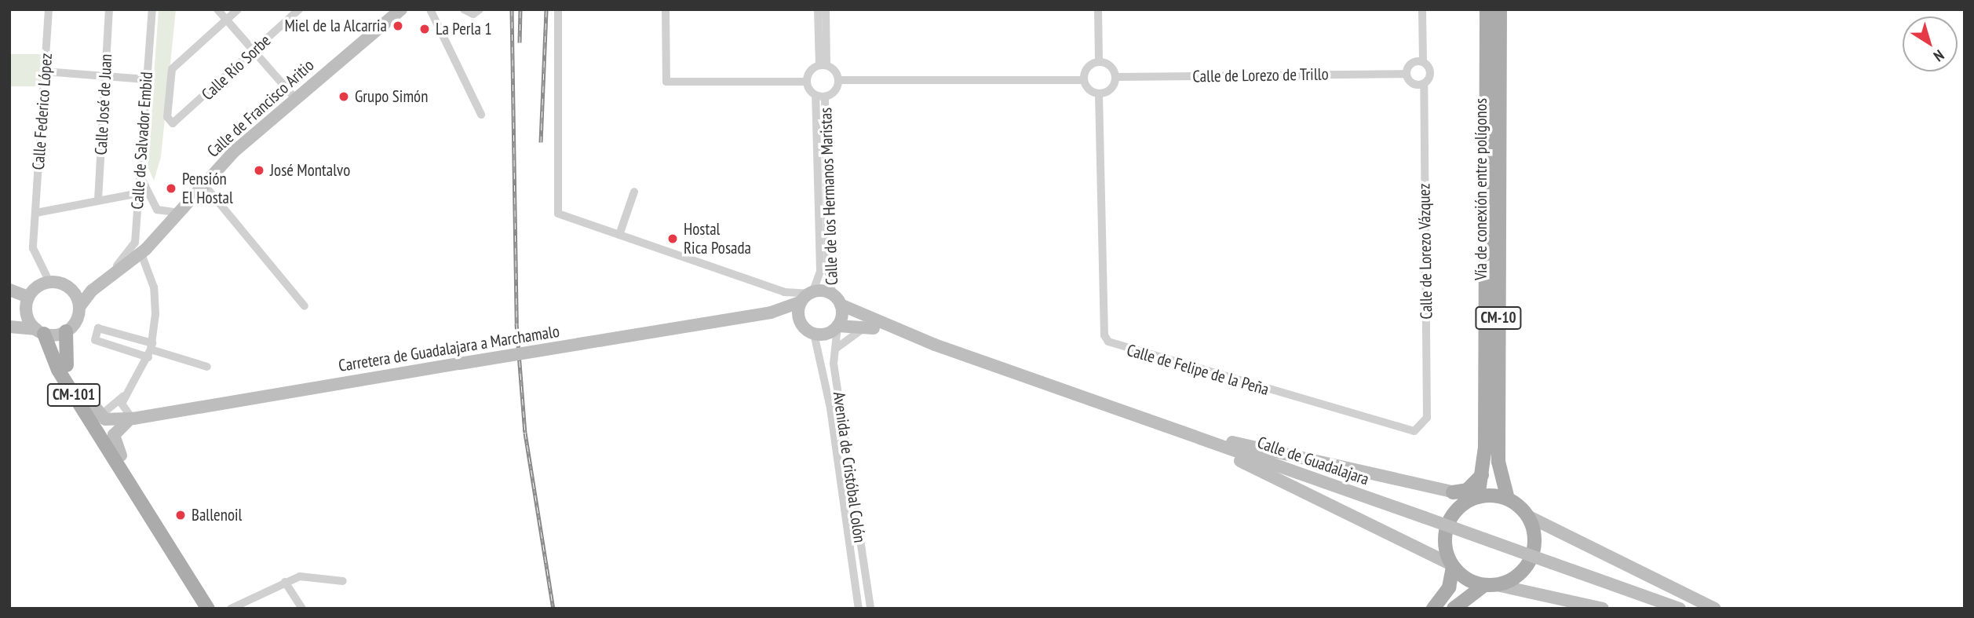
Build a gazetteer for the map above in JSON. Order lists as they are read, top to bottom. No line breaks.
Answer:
{"streets":{"main road":["Calle de Francisco Aritio","Vía de conexión entre polígonos","CM-10","Carretera de Guadalajara a Marchamalo","CM-101","Calle de Guadalajara"],"street":["Calle Río Sorbe","Calle de Lorezo de Trillo","Calle José de Juan","Calle Federico López","Calle de Salvador Embid","Calle de los Hermanos Maristas","Calle de Lorezo Vázquez","Calle de Felipe de la Peña","Avenida de Cristóbal Colón"]},"crossings":[["Calle de Lorezo de Trillo","Calle de Lorezo Vázquez"],["Calle de Lorezo de Trillo","Calle de Felipe de la Peña"],["Calle de Francisco Aritio","Calle Federico López"],["Calle de Francisco Aritio","CM-101"],["Calle Federico López","CM-101"],["Vía de conexión entre polígonos","CM-10"],["Calle de los Hermanos Maristas","Carretera de Guadalajara a Marchamalo"],["Calle de los Hermanos Maristas","Calle de Guadalajara"],["Calle de los Hermanos Maristas","Avenida de Cristóbal Colón"],["Calle de Lorezo Vázquez","Calle de Felipe de la Peña"],["Carretera de Guadalajara a Marchamalo","Calle de Guadalajara"],["Carretera de Guadalajara a Marchamalo","Avenida de Cristóbal Colón"],["Calle de Guadalajara","Avenida de Cristóbal Colón"]],"places":["Miel de la Alcarria","La Perla 1","Grupo Simón","José Montalvo","Pensión El Hostal","Hostal Rica Posada","Ballenoil"],"north":"bottom right"}
